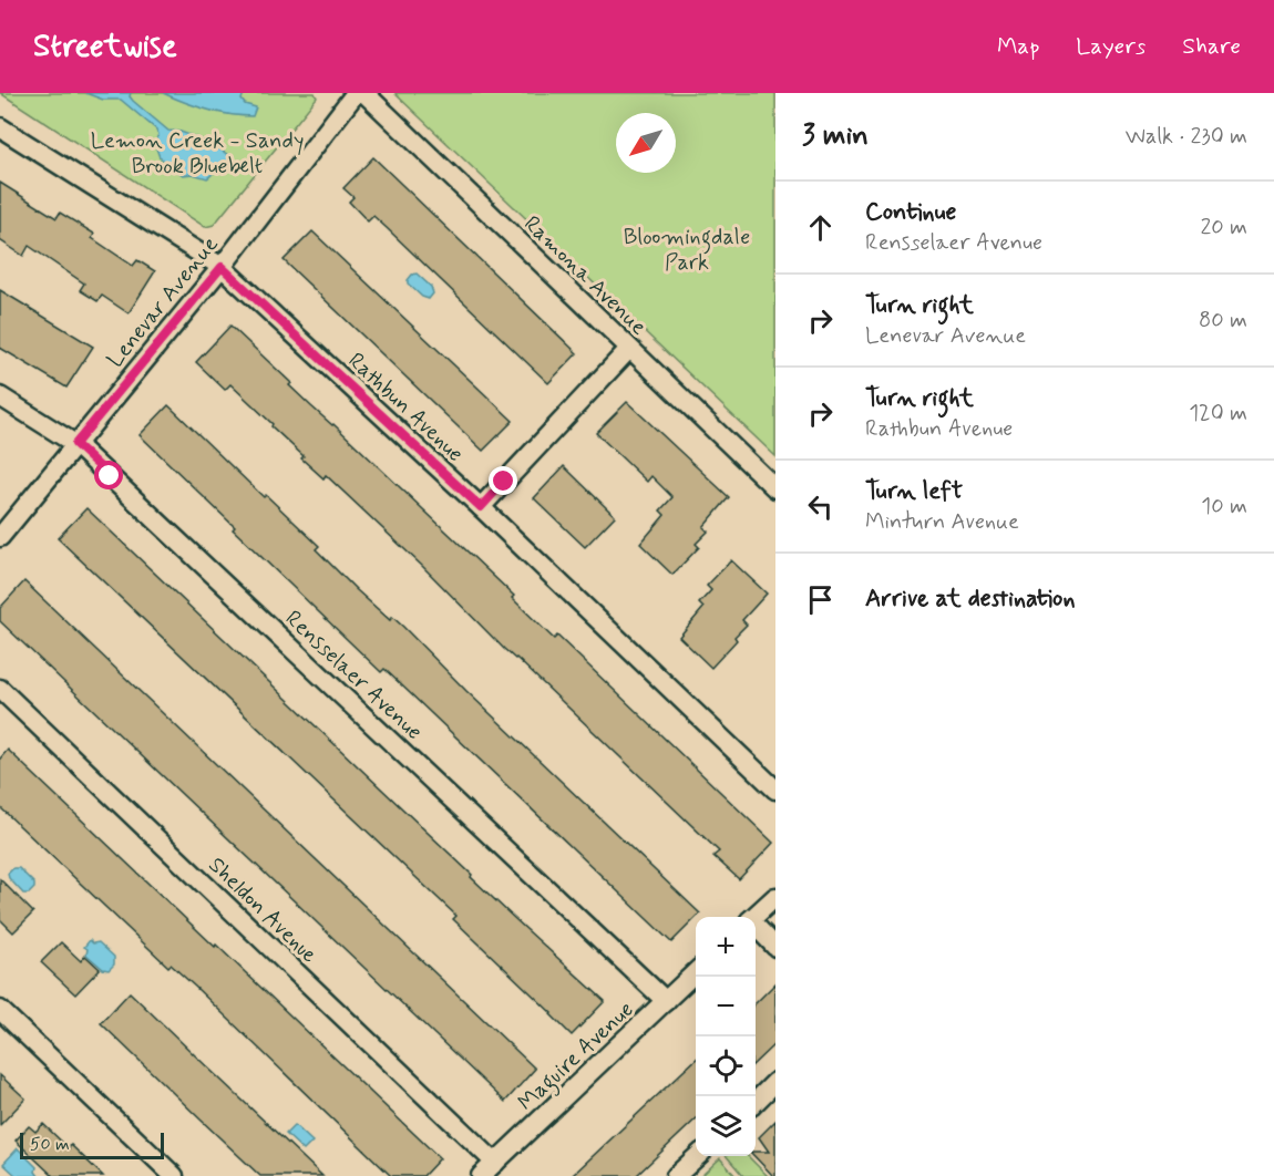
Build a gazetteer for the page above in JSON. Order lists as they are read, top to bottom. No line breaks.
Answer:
{"streets":{"street":["Ramona Avenue","Lenevar Avenue","Rathbun Avenue","Rensselaer Avenue","Sheldon Avenue","Maguire Avenue"]},"crossings":[["Lenevar Avenue","Rathbun Avenue"],["Lenevar Avenue","Rensselaer Avenue"],["Rensselaer Avenue","Maguire Avenue"],["Sheldon Avenue","Maguire Avenue"]],"parks":["Lemon Creek - Sandy Brook Bluebelt","Bloomingdale Park"],"scale_bar":"50 m","north":"bottom left","page":{"header":"Streetwise","nav":["Map","Layers","Share"],"heading":["3 min","Walk · 230 m"],"list":[["Continue","Rensselaer Avenue","20 m"],["Turn right","Lenevar Avenue","80 m"],["Turn right","Rathbun Avenue","120 m"],["Turn left","Minturn Avenue","10 m"],"Arrive at destination"],"map_buttons":["+","−"],"scale":"50 m"}}
